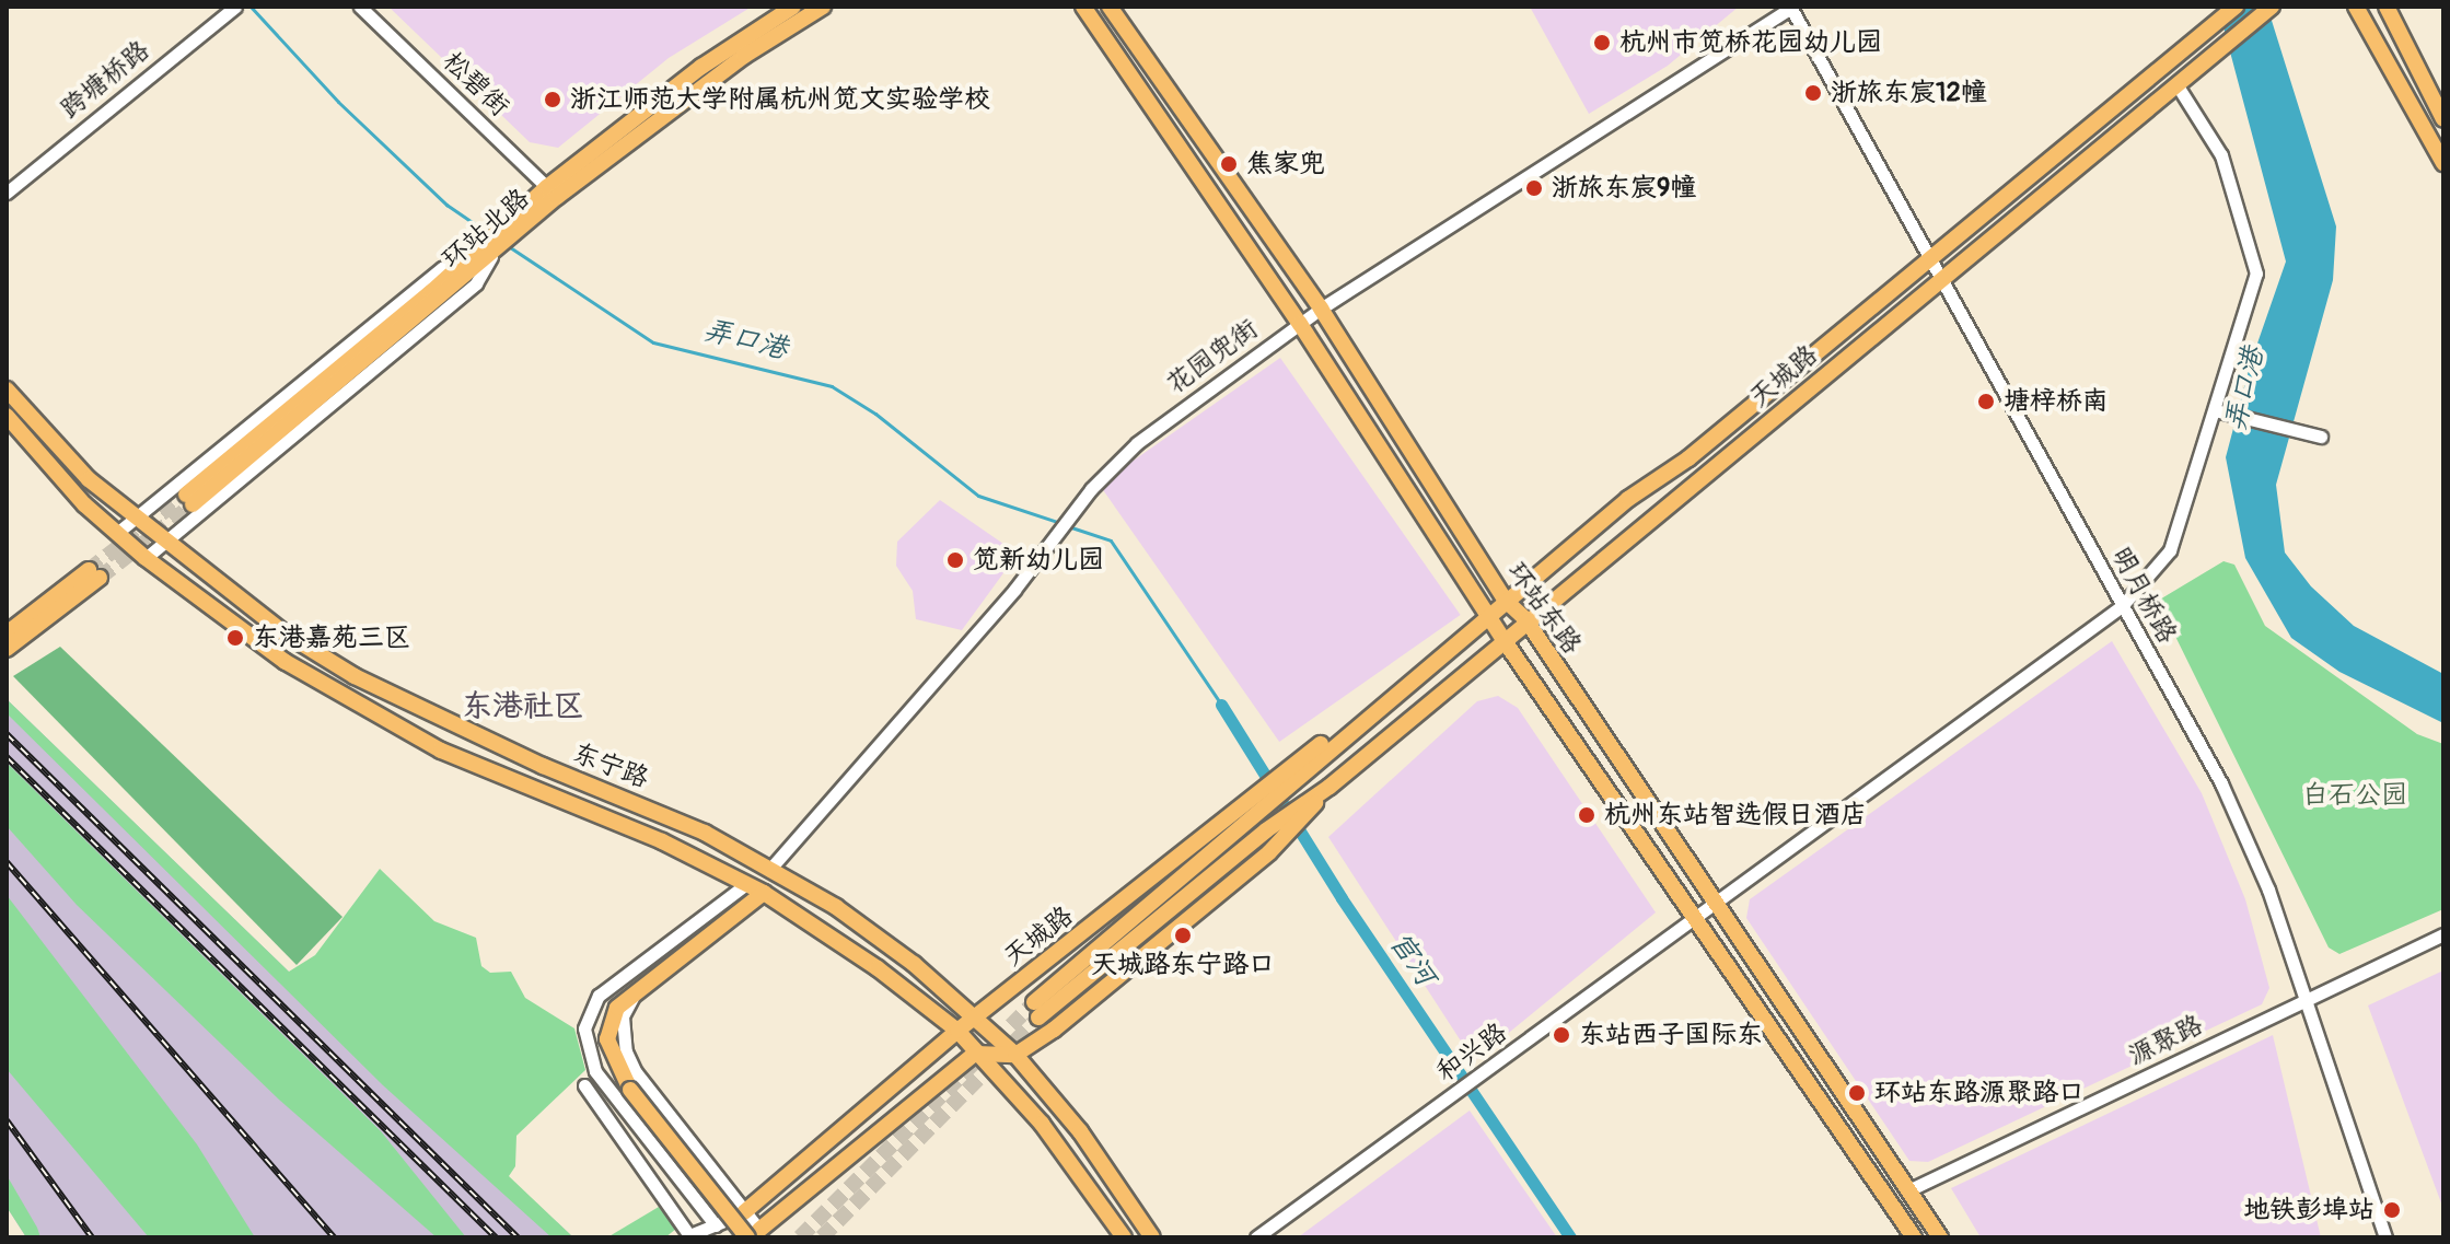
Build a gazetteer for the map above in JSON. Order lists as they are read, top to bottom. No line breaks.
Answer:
{"streets":{"main road":["环站北路","天城路","环站东路","东宁路"],"street":["跨塘桥路","松碧街","花园兜街","明月桥路","源聚路","和兴路"]},"crossings":[["松碧街","环站北路"],["花园兜街","明月桥路"],["花园兜街","环站东路"],["花园兜街","东宁路"],["天城路","明月桥路"],["天城路","环站东路"],["天城路","东宁路"],["天城路","和兴路"],["明月桥路","源聚路"],["明月桥路","和兴路"],["环站东路","源聚路"],["环站东路","和兴路"]],"districts":["东港社区"],"water":["弄口港","官河"],"parks":["白石公园"],"places":["杭州市笕桥花园幼儿园","浙旅东宸12幢","浙江师范大学附属杭州笕文实验学校","焦家兜","浙旅东宸9幢","塘梓桥南","笕新幼儿园","东港嘉苑三区","杭州东站智选假日酒店","天城路东宁路口","东站西子国际东","环站东路源聚路口","地铁彭埠站"]}
